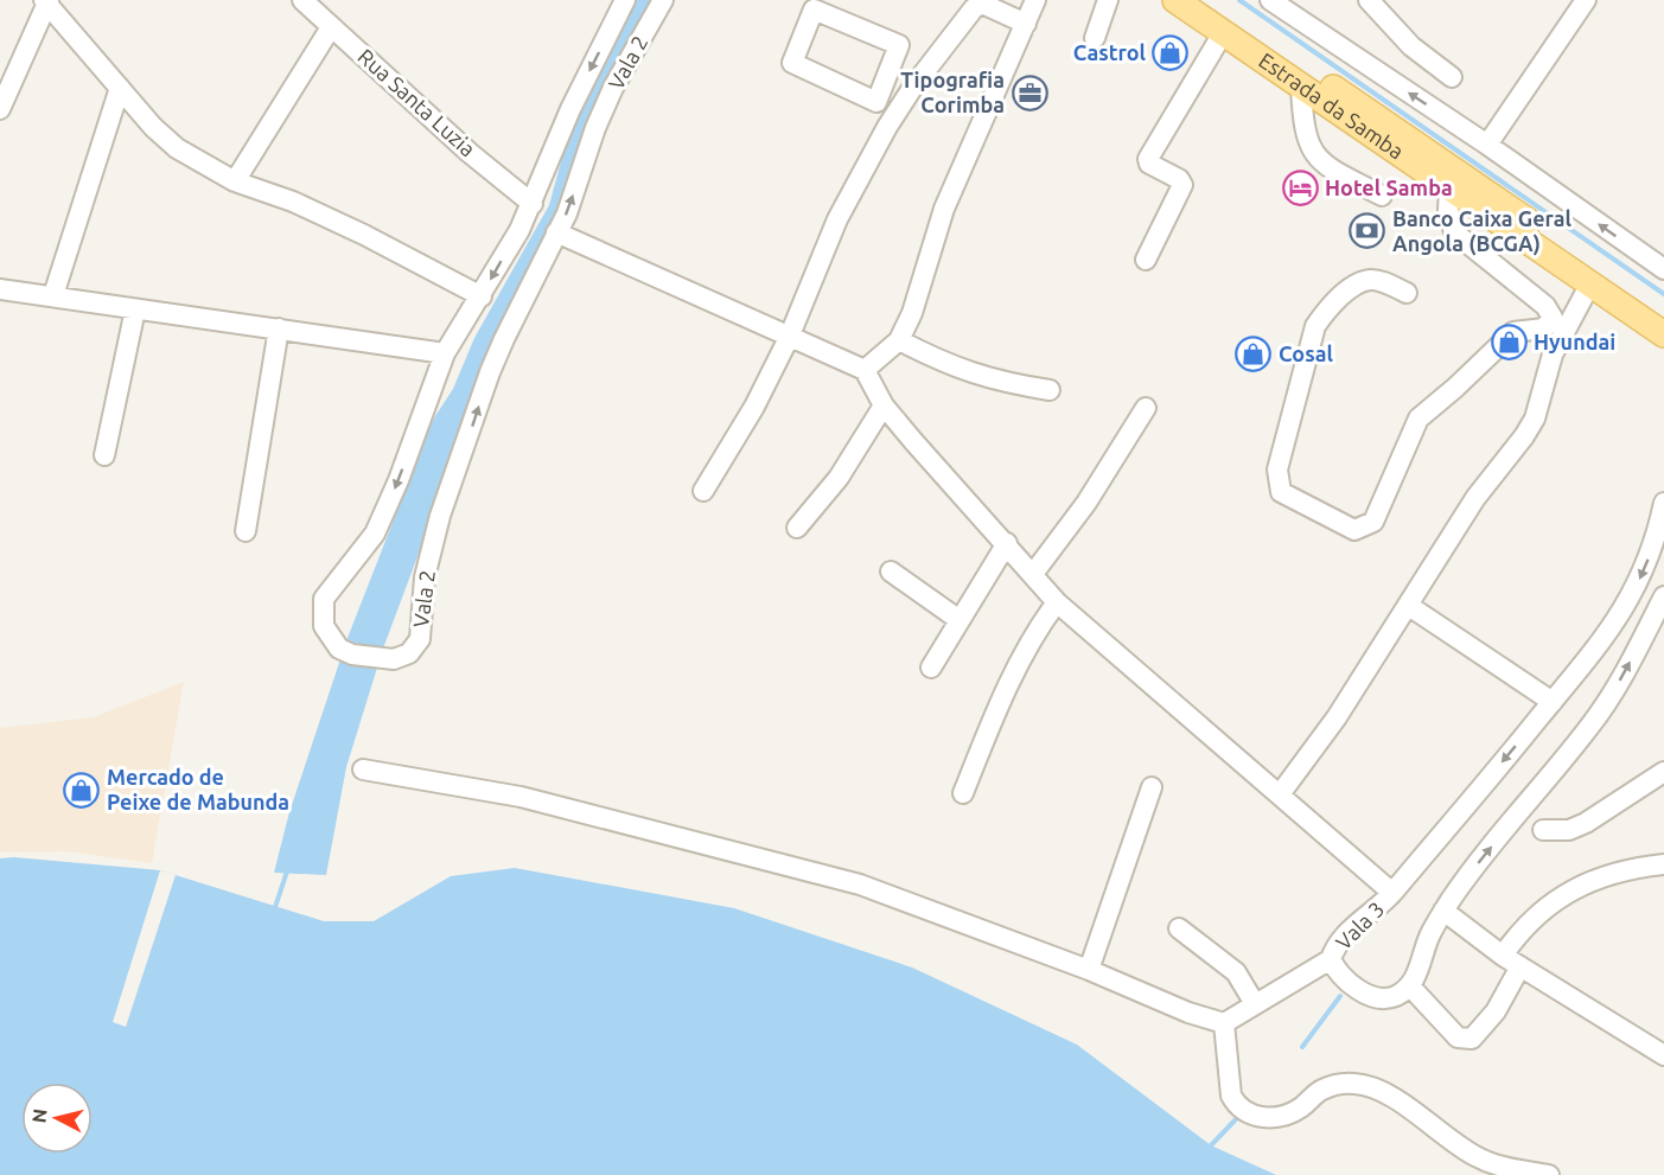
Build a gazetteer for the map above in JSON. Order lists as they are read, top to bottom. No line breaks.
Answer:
{"streets":{"main road":["Estrada da Samba"],"street":["Vala 2","Rua Santa Luzia","Vala 3"]},"crossings":[["Vala 2","Rua Santa Luzia"]],"places":{"shop":["Castrol","Hyundai","Cosal","Mercado de Peixe de Mabunda"],"office":["Tipografia Corimba"],"hotel":["Hotel Samba"],"bank":["Banco Caixa Geral Angola (BCGA)"]},"north":"left"}
